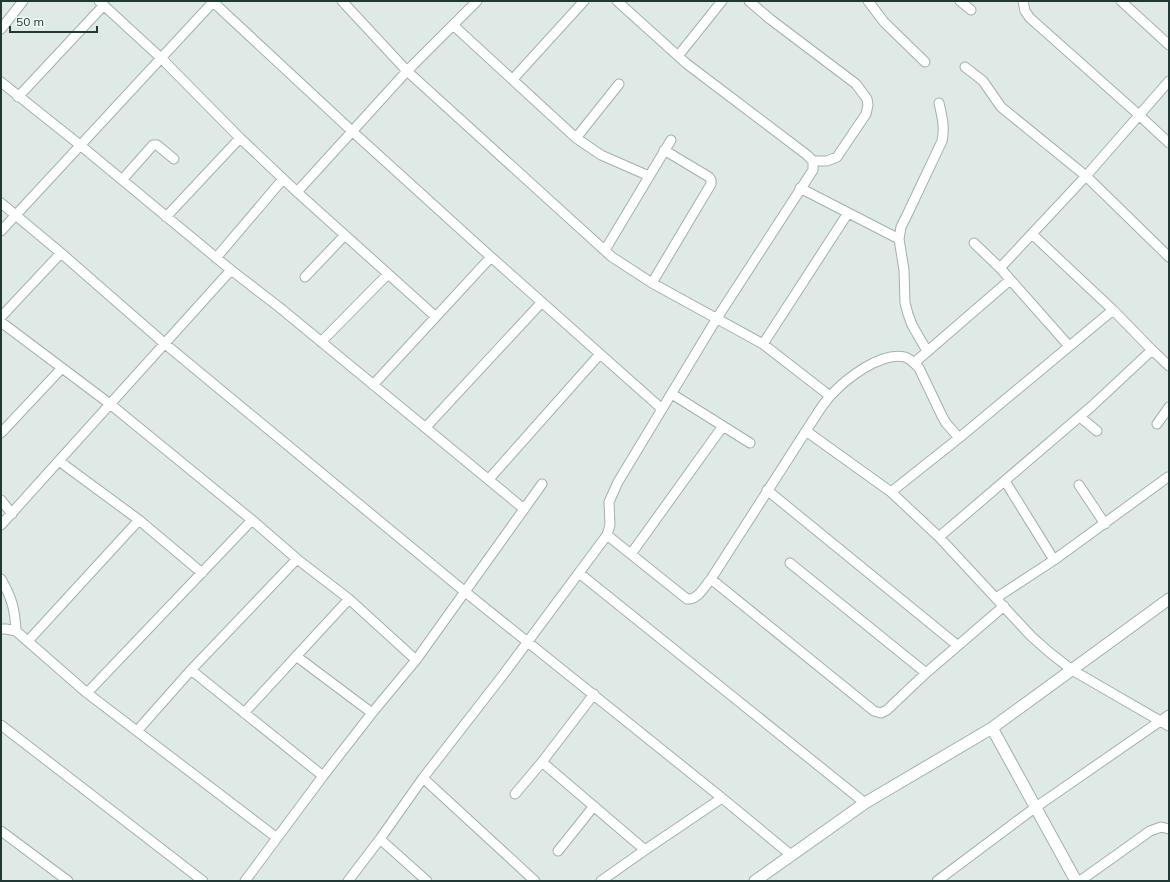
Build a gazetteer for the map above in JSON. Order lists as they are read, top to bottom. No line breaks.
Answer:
{"scale_bar":"50 m"}
